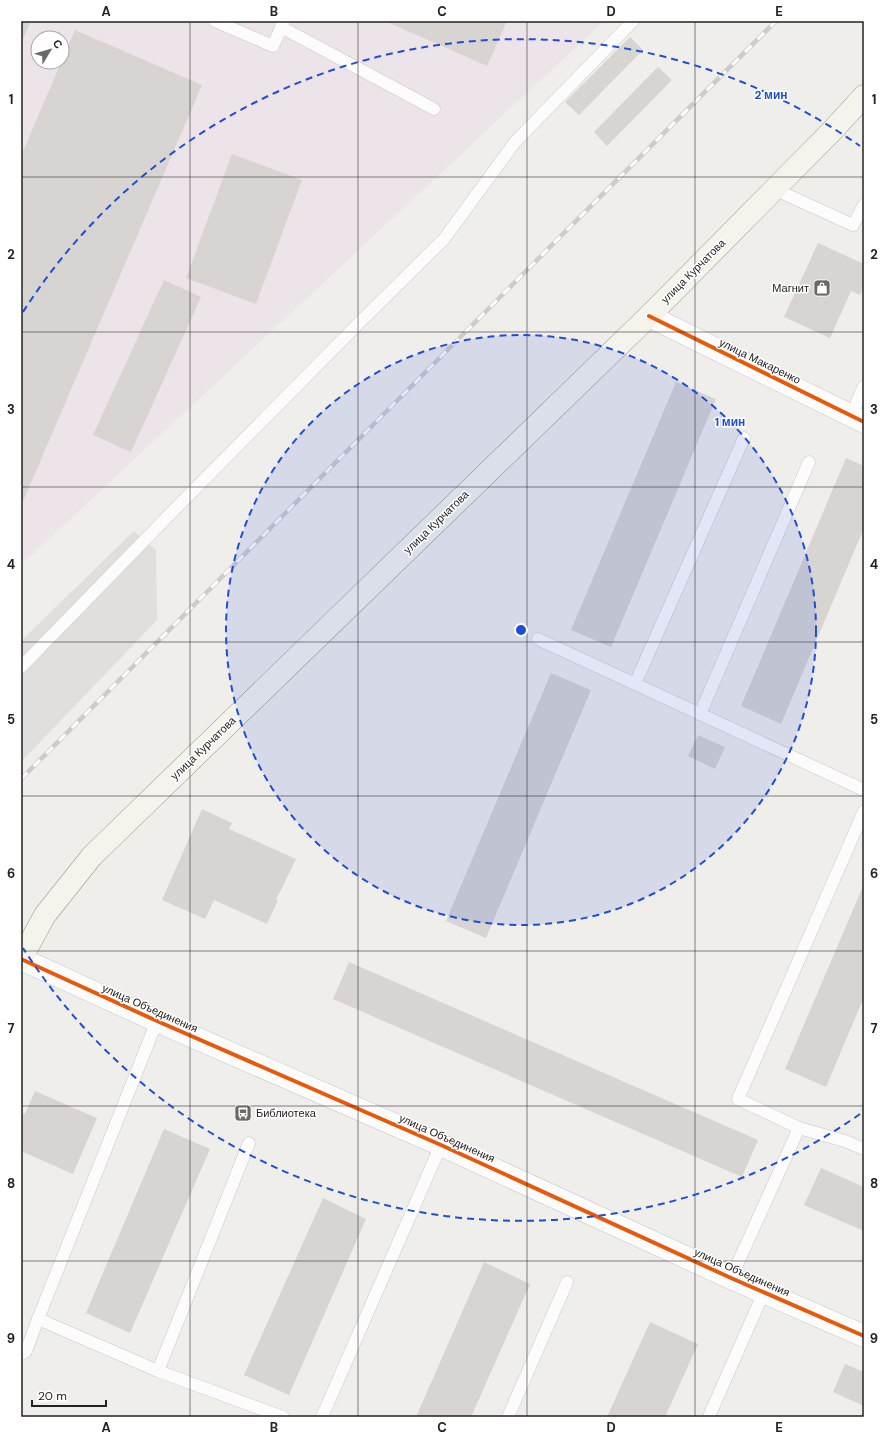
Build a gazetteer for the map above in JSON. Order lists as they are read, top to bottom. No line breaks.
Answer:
{"streets":{"main road":["улица Курчатова"],"street":["улица Макаренко","улица Объединения"]},"crossings":[["улица Курчатова","улица Макаренко"],["улица Курчатова","улица Объединения"]],"places":{"shop":["Магнит"],"bus stop":["Библиотека"]},"scale_bar":"20 m","north":"top right","grid":{"columns":["A","B","C","D","E"],"rows":["1","2","3","4","5","6","7","8","9"]},"rings":["2 мин","1 мин"]}
